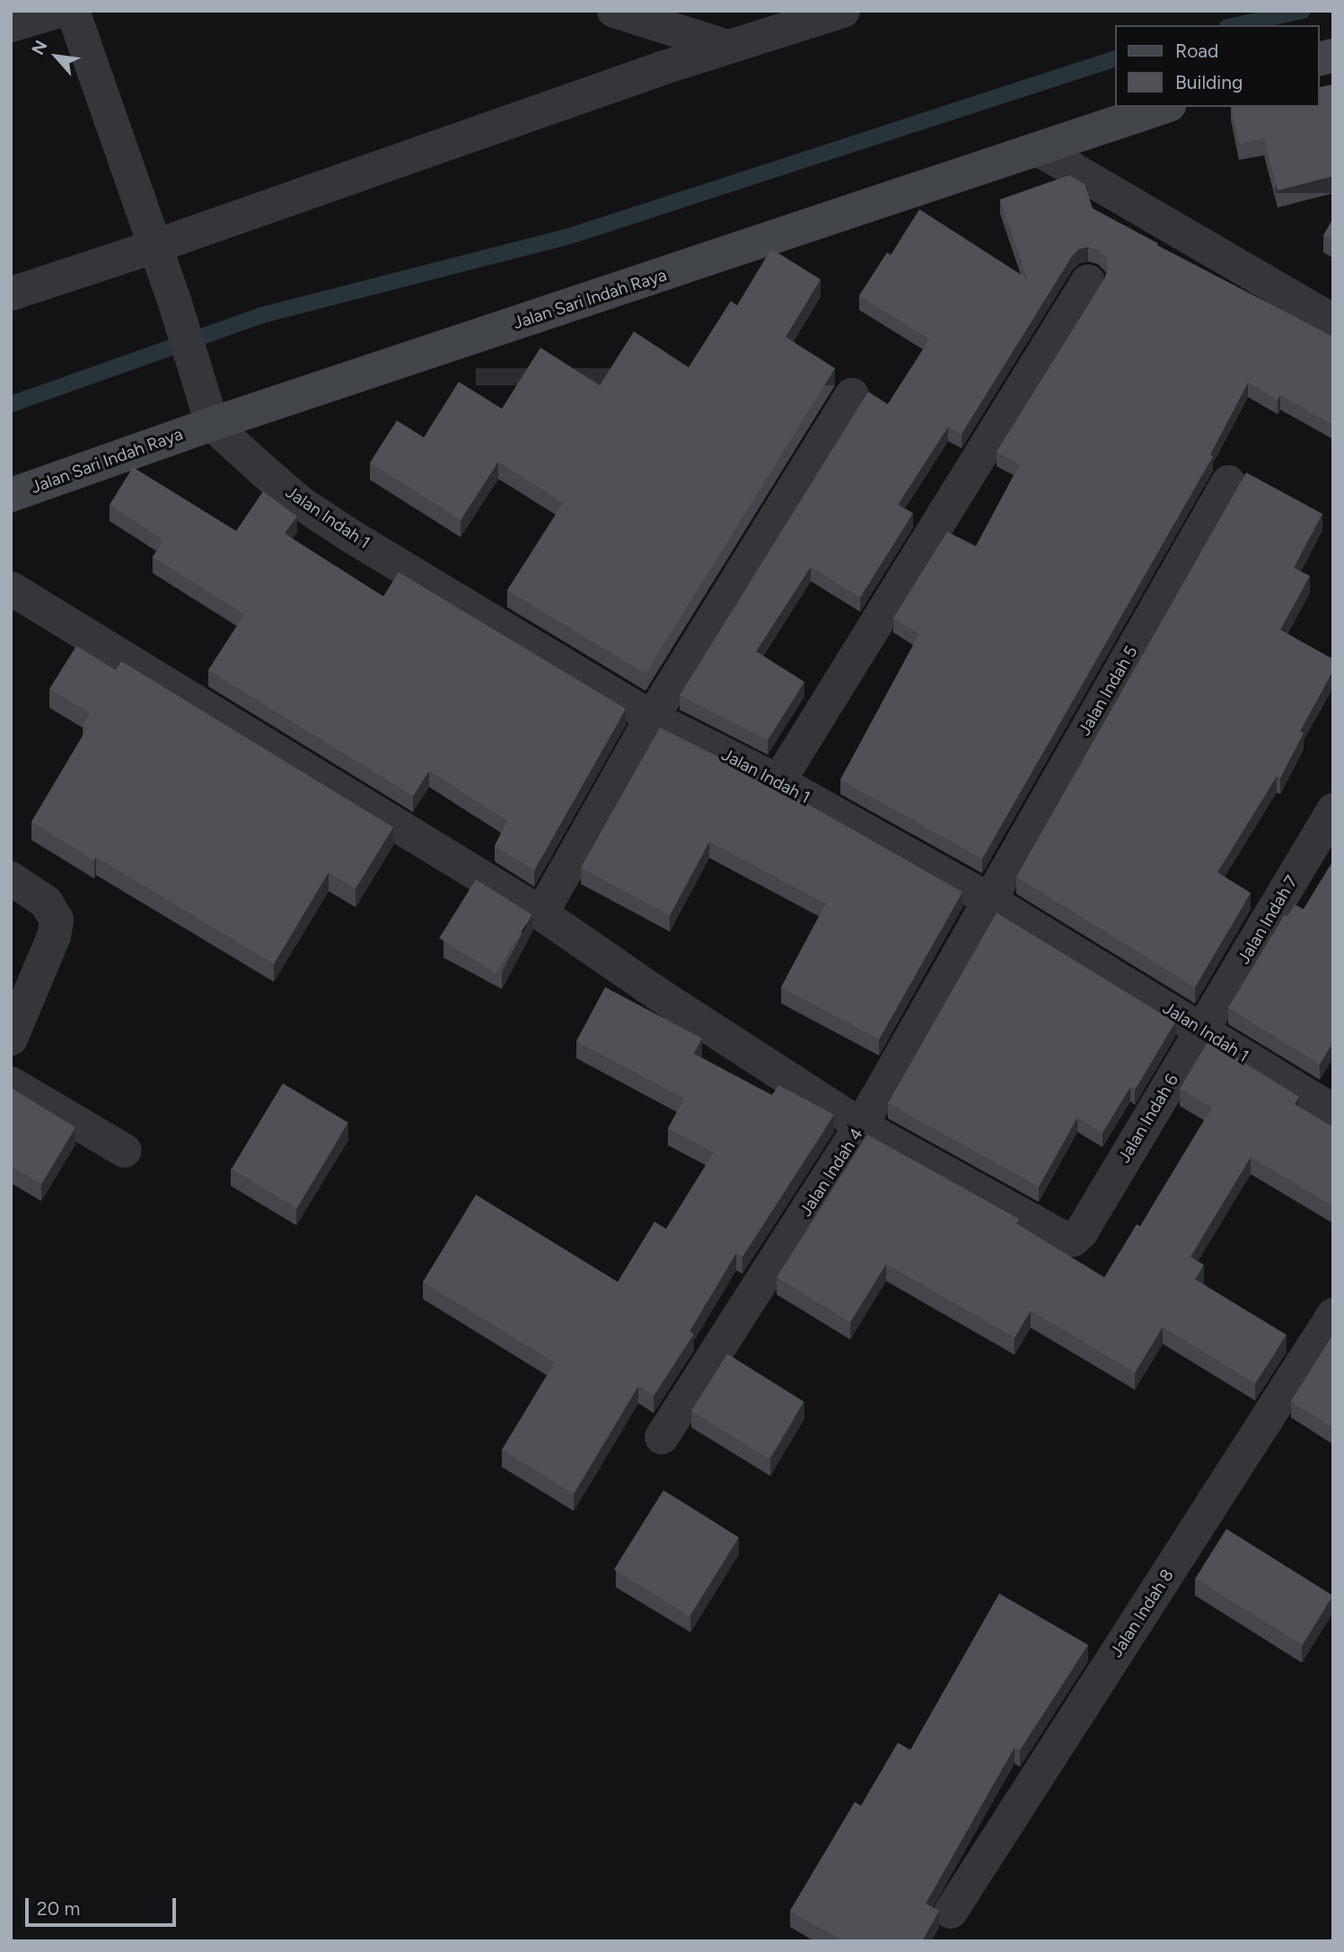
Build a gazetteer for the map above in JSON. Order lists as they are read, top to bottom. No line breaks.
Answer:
{"streets":{"street":["Jalan Sari Indah Raya","Jalan Indah 1","Jalan Indah 5","Jalan Indah 7","Jalan Indah 6","Jalan Indah 4","Jalan Indah 8"]},"crossings":[["Jalan Sari Indah Raya","Jalan Indah 1"],["Jalan Indah 1","Jalan Indah 5"],["Jalan Indah 1","Jalan Indah 7"],["Jalan Indah 1","Jalan Indah 6"],["Jalan Indah 1","Jalan Indah 4"],["Jalan Indah 5","Jalan Indah 4"],["Jalan Indah 7","Jalan Indah 6"],["Jalan Indah 6","Jalan Indah 4"]],"legend":["Road","Building"],"scale_bar":"20 m","north":"top left"}
